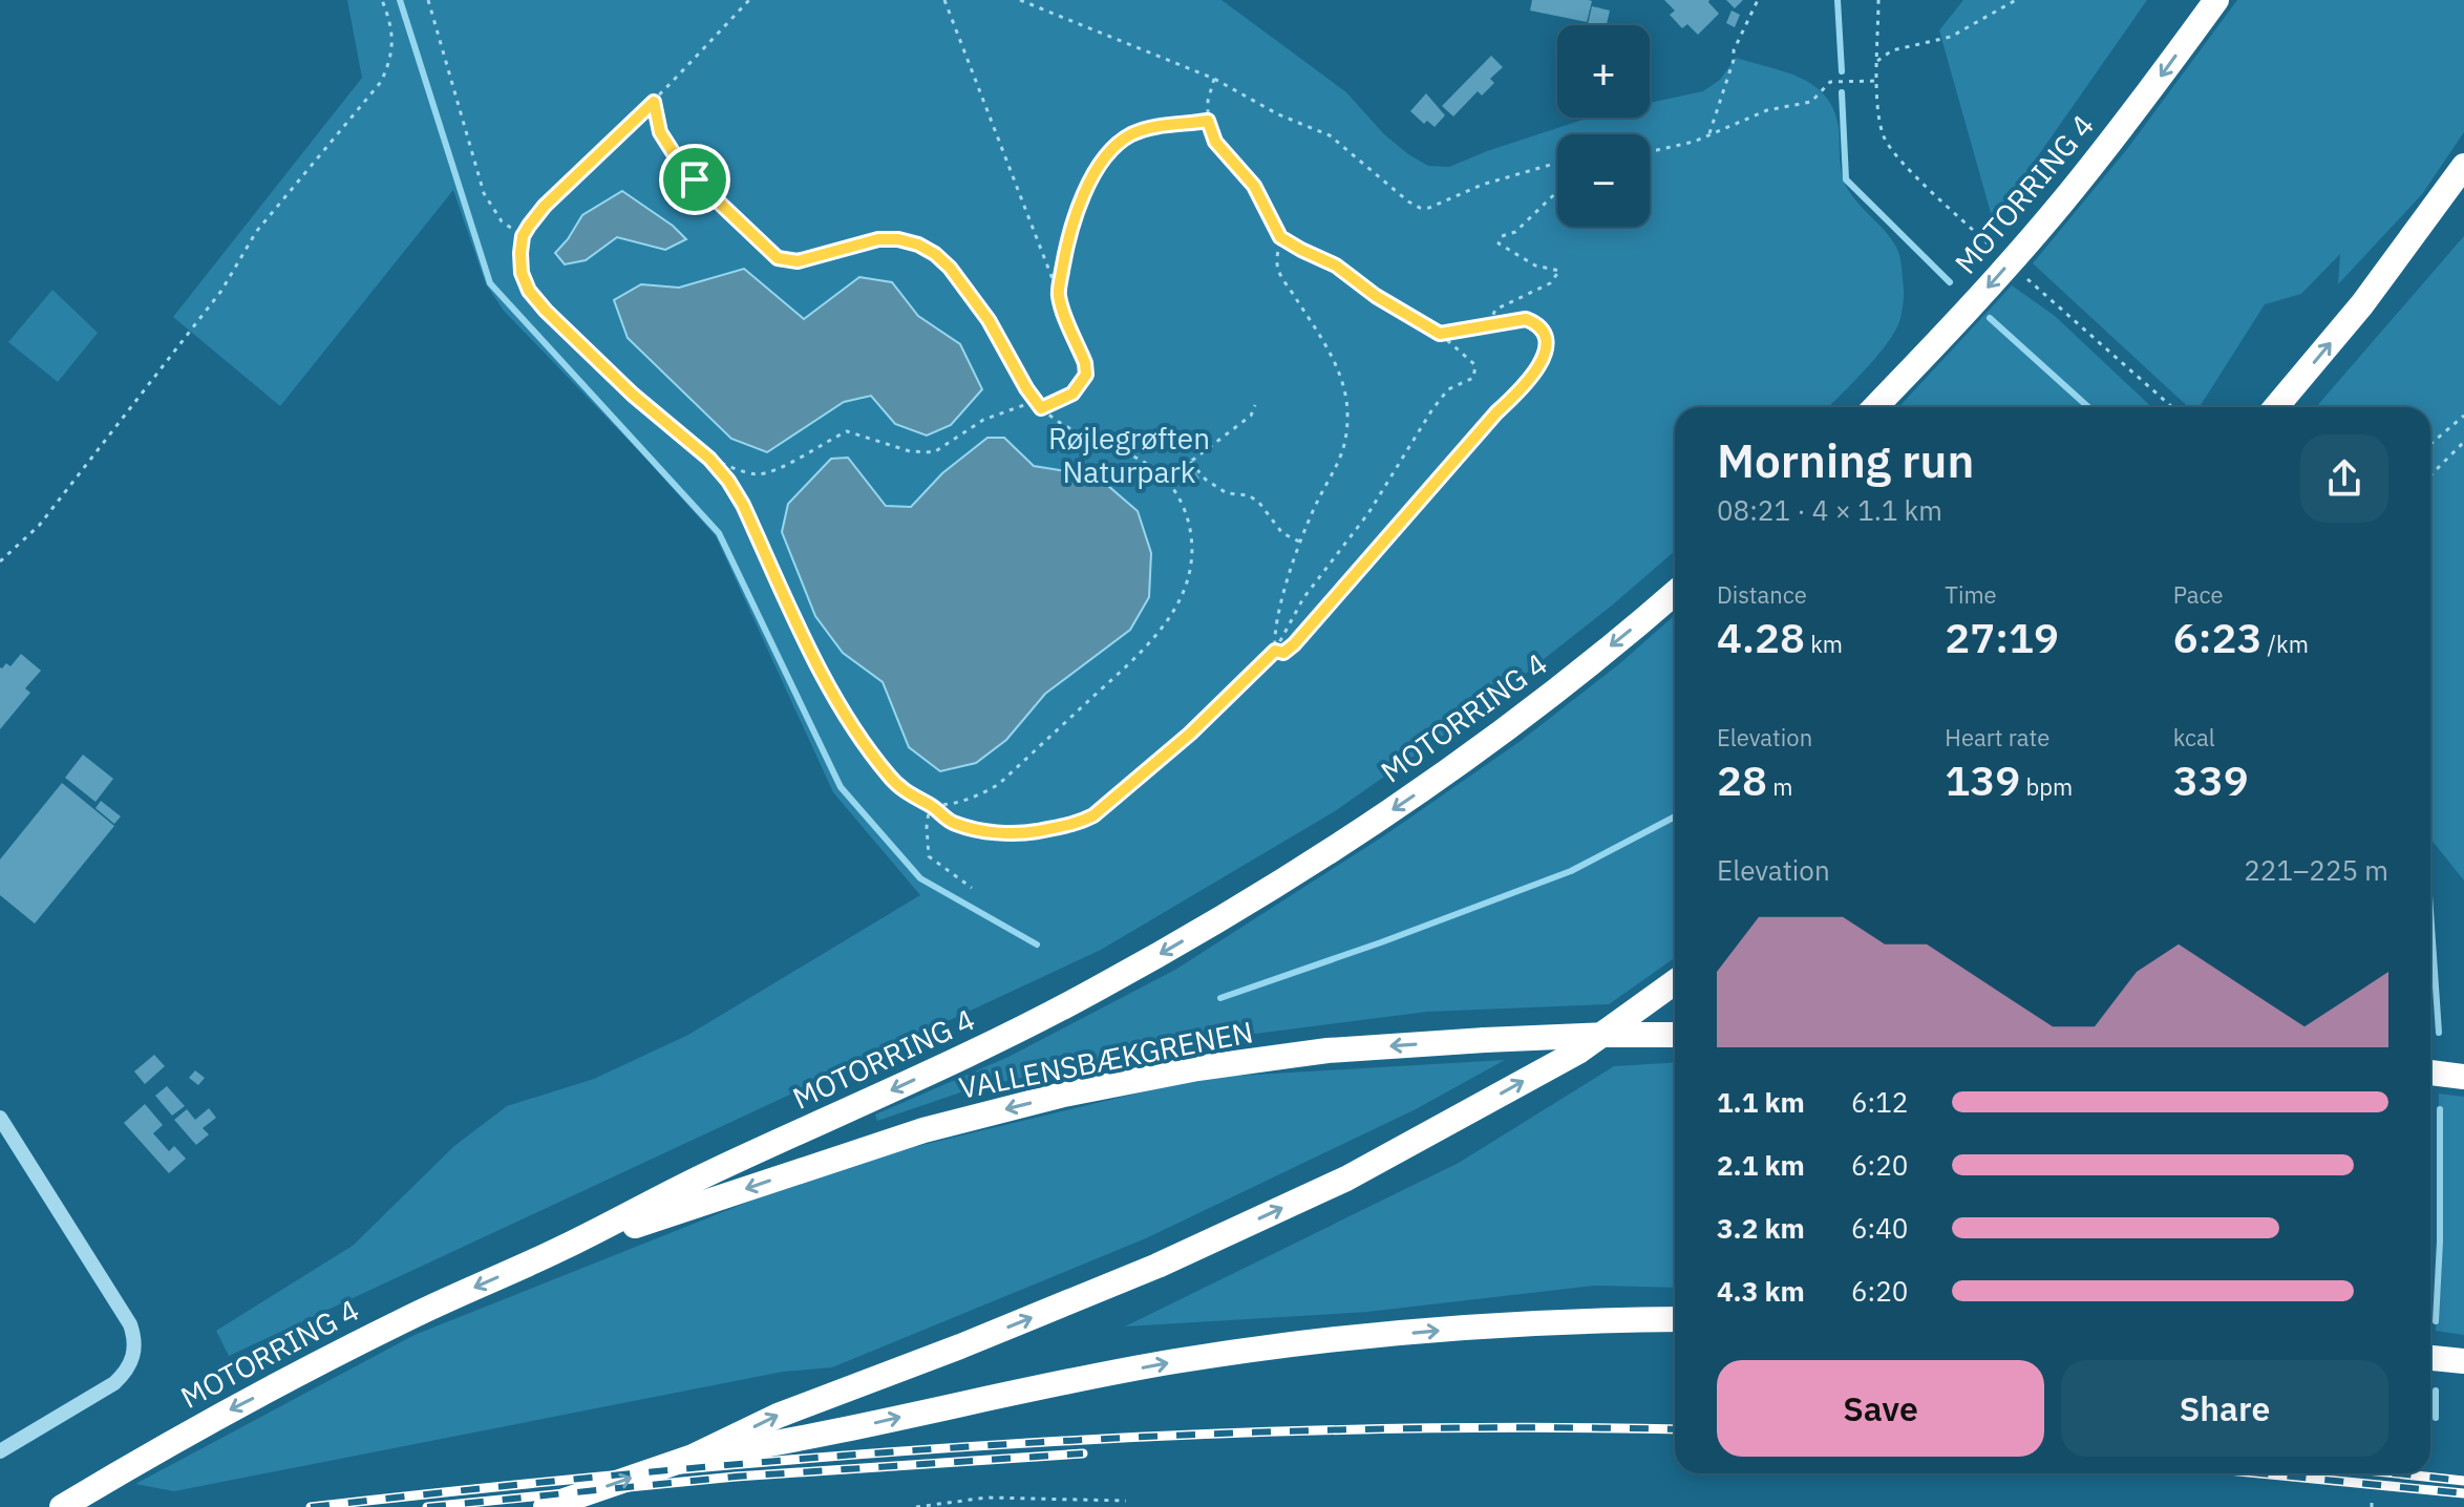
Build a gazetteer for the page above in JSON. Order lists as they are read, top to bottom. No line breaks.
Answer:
{"streets":{"highway":["MOTORRING 4","VALLENSBÆKGRENEN"]},"crossings":[["MOTORRING 4","VALLENSBÆKGRENEN"]],"one_way":["MOTORRING 4"],"parks":["Røjlegrøften Naturpark"],"page":{"map_buttons":["+","−"],"heading":["Morning run","08:21 · 4 × 1.1 km"],"stats":[["Distance","4.28 km"],["Time","27:19"],["Pace","6:23 /km"],["Elevation","28 m"],["Heart rate","139 bpm"],["kcal","339"]],"chart":["Elevation","221–225 m"],"list":[{"name":"1.1 km","note":"6:12"},{"name":"2.1 km","note":"6:20"},{"name":"3.2 km","note":"6:40"},{"name":"4.3 km","note":"6:20"}],"buttons":["Save","Share"]}}
